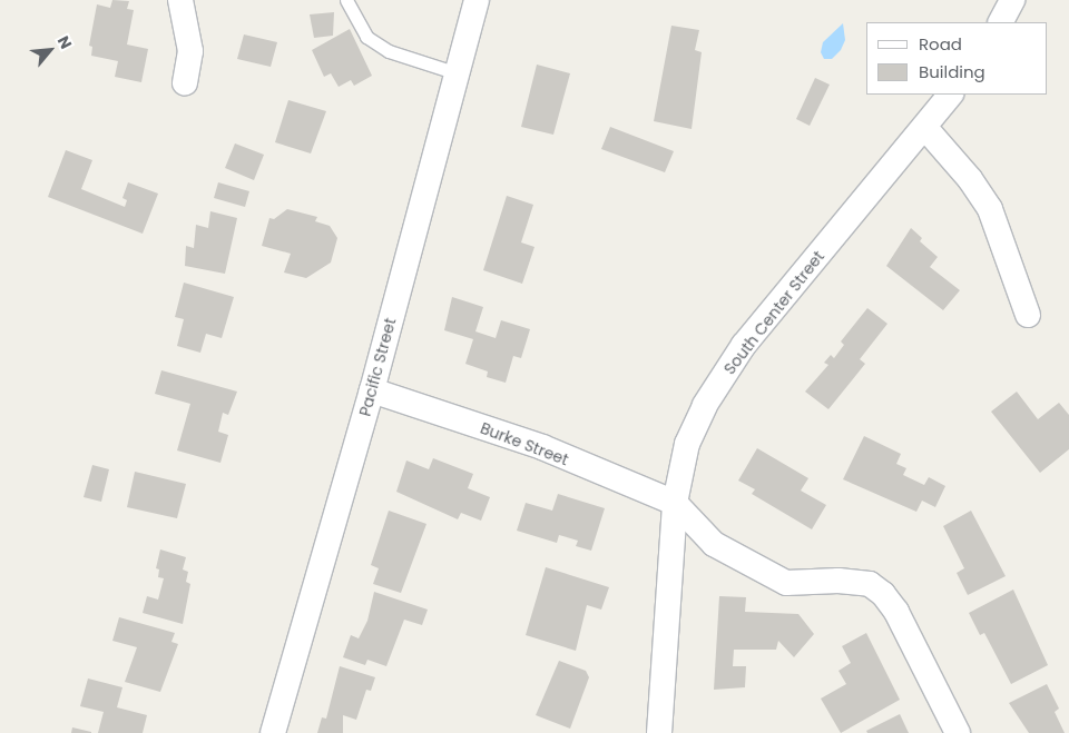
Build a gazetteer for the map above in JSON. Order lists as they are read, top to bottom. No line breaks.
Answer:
{"streets":{"street":["South Center Street","Pacific Street","Burke Street"]},"crossings":[["South Center Street","Burke Street"],["Pacific Street","Burke Street"]],"legend":["Road","Building"],"north":"top right"}
